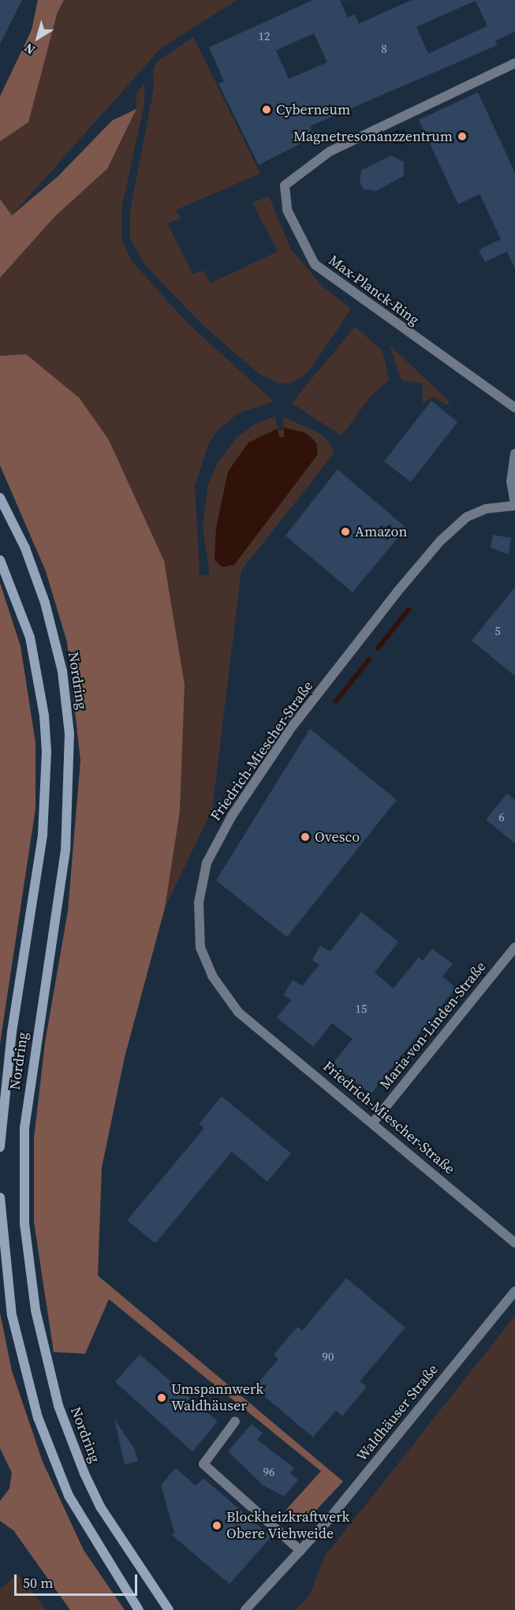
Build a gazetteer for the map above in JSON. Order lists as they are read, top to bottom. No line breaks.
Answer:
{"streets":{"street":["Max-Planck-Ring","Nordring","Friedrich-Miescher-Straße","Maria-von-Linden-Straße","Waldhäuser Straße"]},"crossings":[["Friedrich-Miescher-Straße","Maria-von-Linden-Straße"]],"places":["Cyberneum","Magnetresonanzzentrum","Amazon","Ovesco","Umspannwerk Waldhäuser","Blockheizkraftwerk Obere Viehweide"],"house_numbers":["12","8","5","6","15","90","96"],"scale_bar":"50 m","north":"bottom left"}
